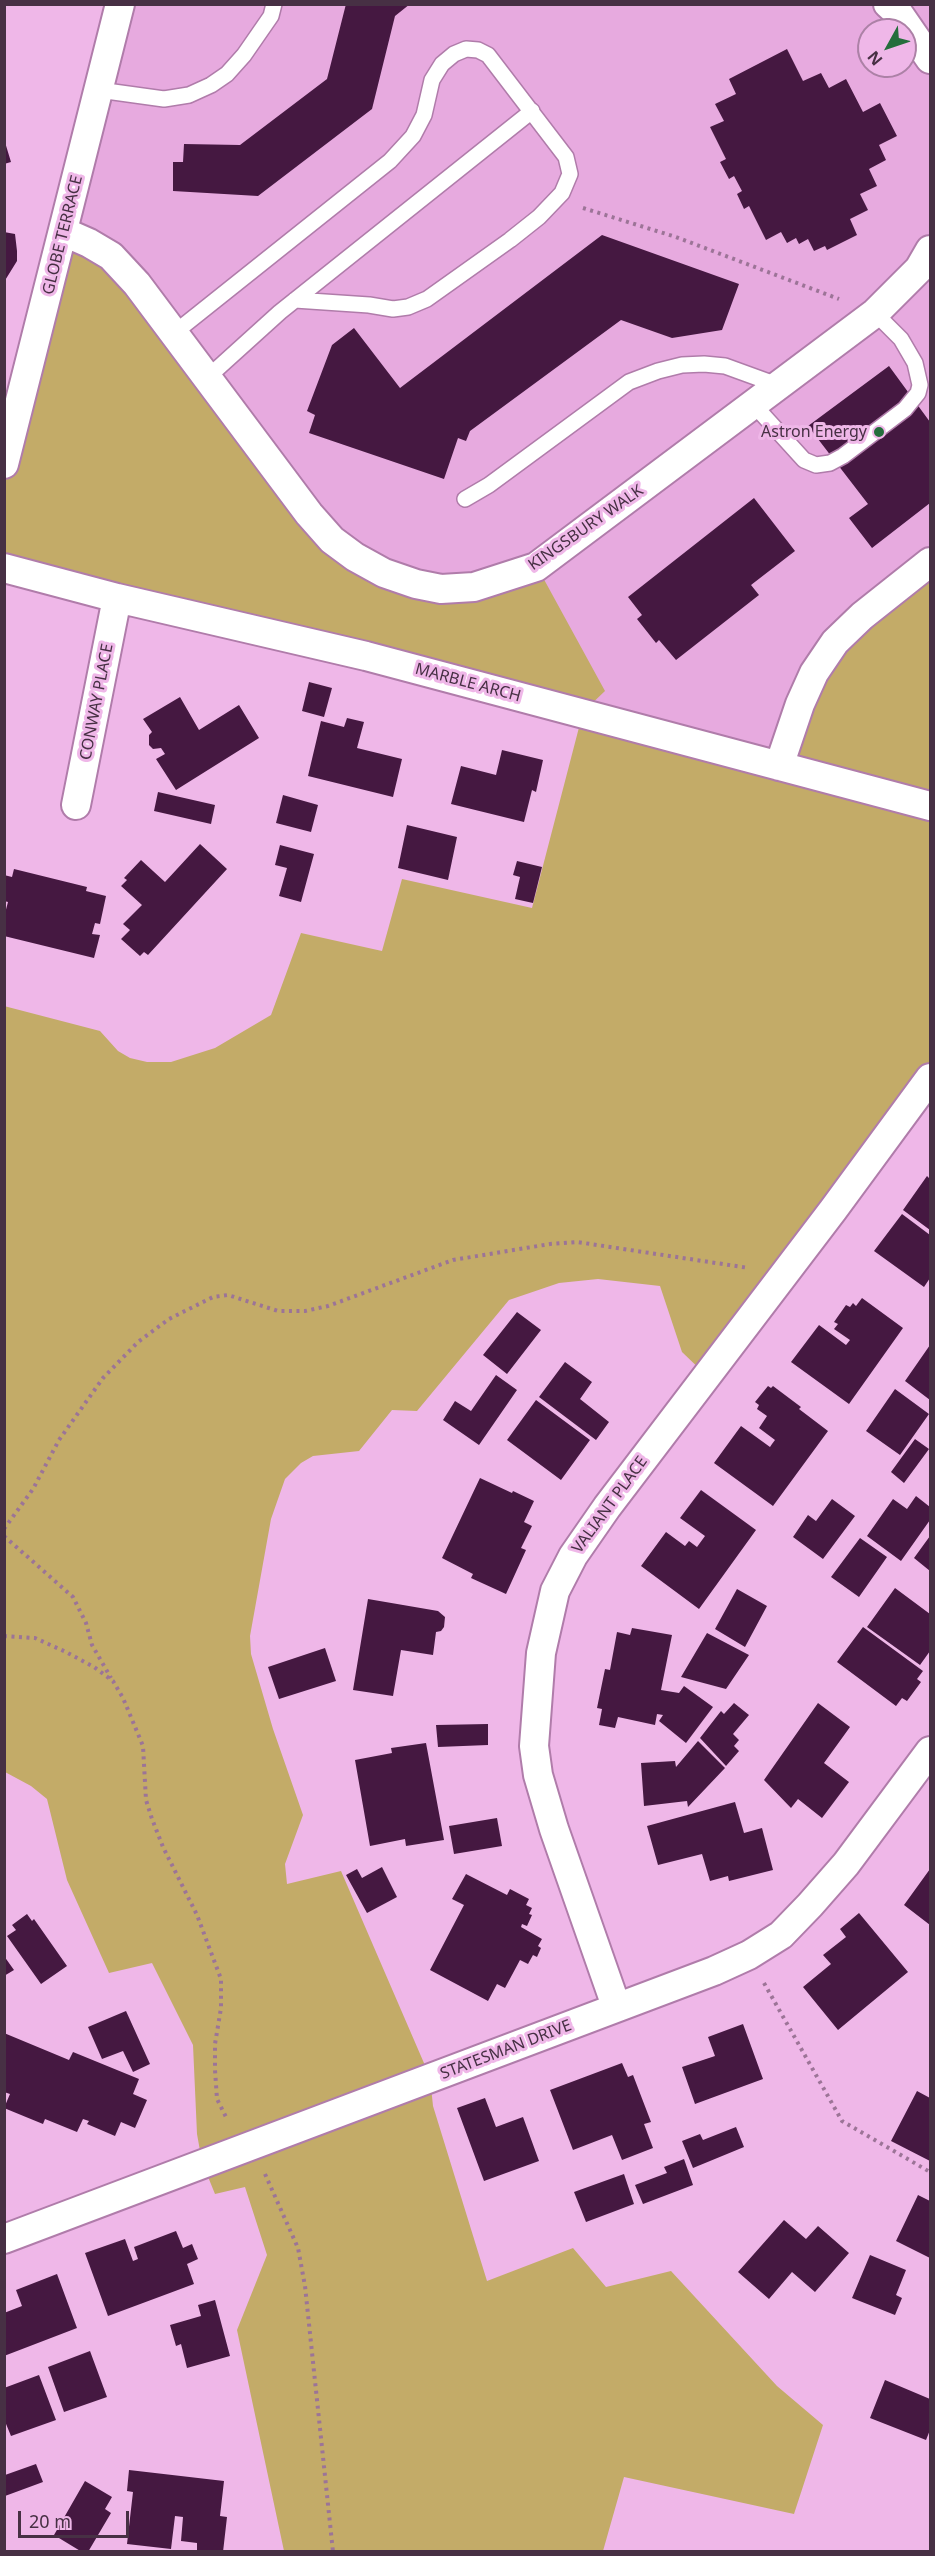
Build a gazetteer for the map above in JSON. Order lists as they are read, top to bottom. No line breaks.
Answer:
{"streets":{"street":["GLOBE TERRACE","KINGSBURY WALK","MARBLE ARCH","CONWAY PLACE","VALIANT PLACE","STATESMAN DRIVE"]},"crossings":[["GLOBE TERRACE","KINGSBURY WALK"],["MARBLE ARCH","CONWAY PLACE"],["VALIANT PLACE","STATESMAN DRIVE"]],"places":["Astron Energy"],"scale_bar":"20 m","north":"bottom left"}
